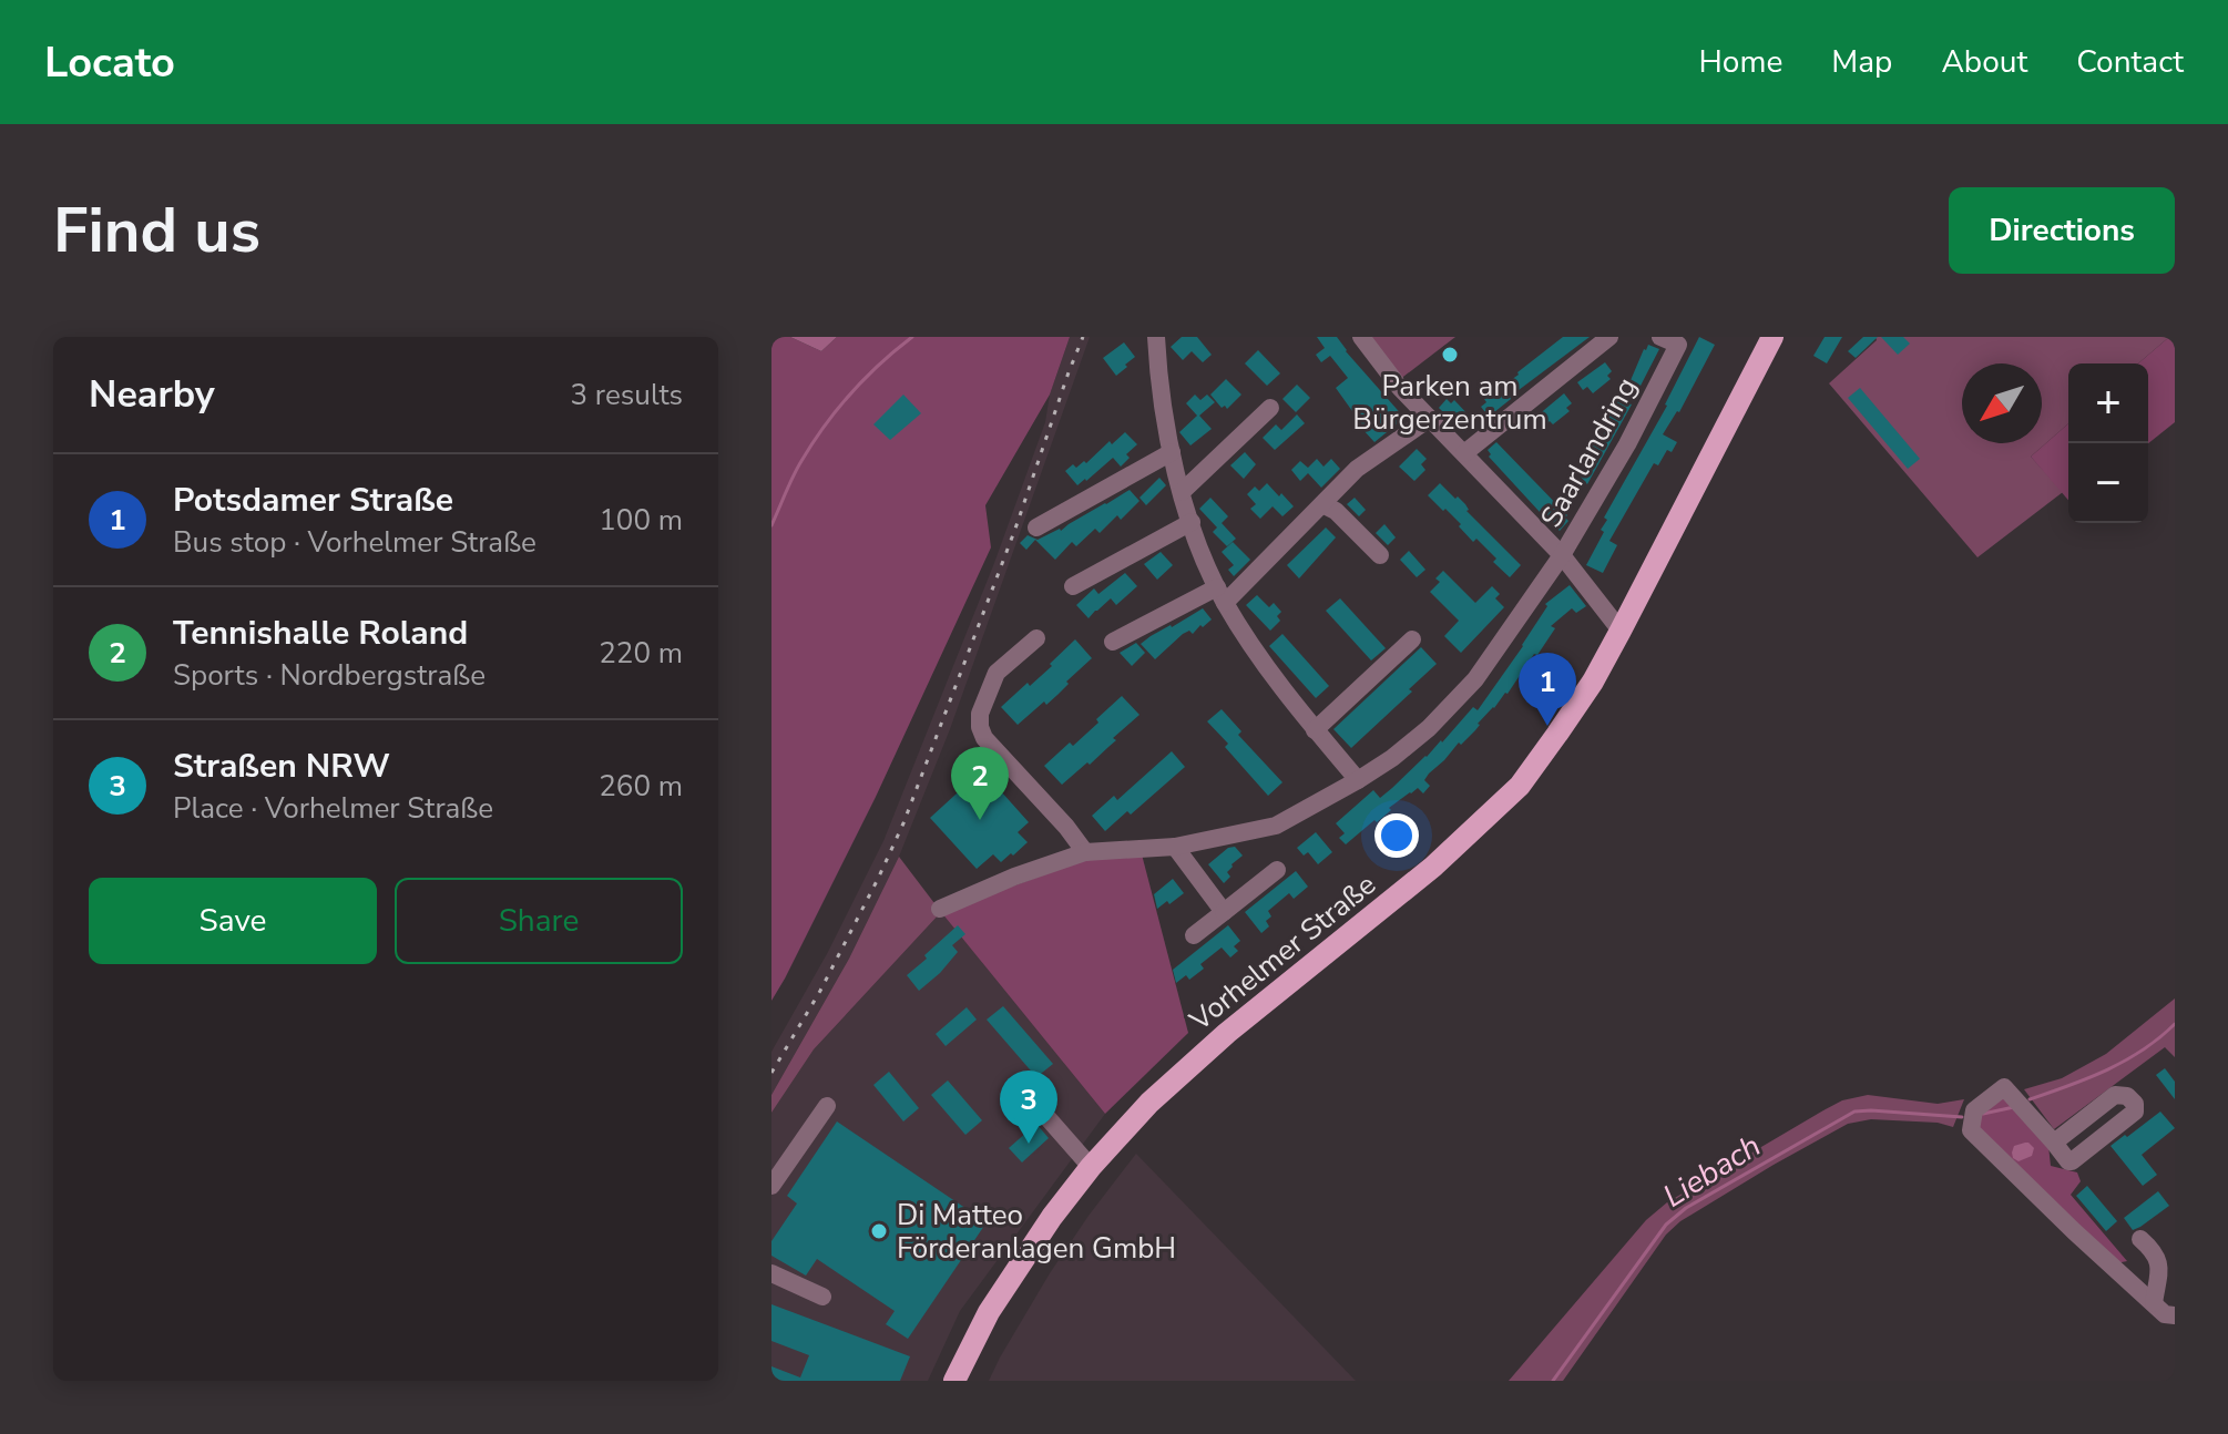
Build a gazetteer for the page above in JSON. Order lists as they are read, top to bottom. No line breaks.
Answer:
{"streets":{"main road":["Vorhelmer Straße"],"street":["Saarlandring"]},"water":["Liebach"],"places":["Parken am Bürgerzentrum","Di Matteo Förderanlagen GmbH"],"north":"bottom left","page":{"header":"Locato","nav":["Home","Map","About","Contact"],"buttons":["Directions",["Save","Share"]],"title":"Find us","heading":["Nearby","3 results"],"map_buttons":["+","−"],"list":[{"mark":"1","name":"Potsdamer Straße","note":"Bus stop · Vorhelmer Straße","value":"100 m"},{"mark":"2","name":"Tennishalle Roland","note":"Sports · Nordbergstraße","value":"220 m"},{"mark":"3","name":"Straßen NRW","note":"Place · Vorhelmer Straße","value":"260 m"}],"pins":["1","2","3"]}}
